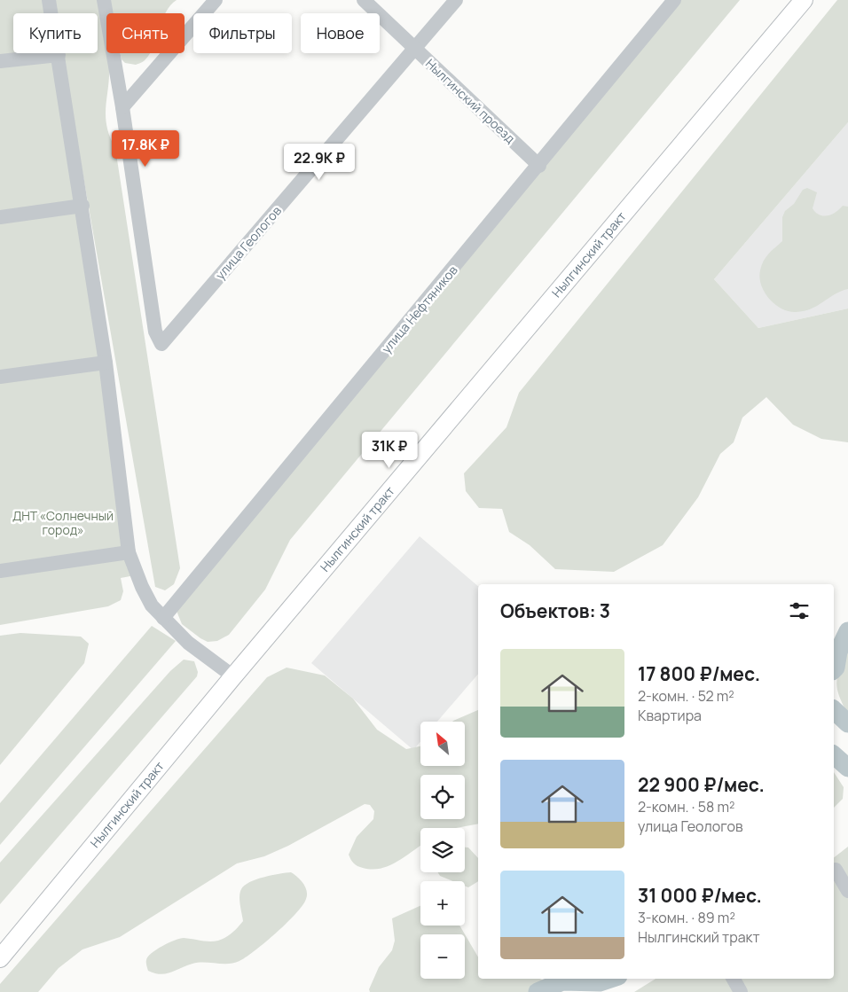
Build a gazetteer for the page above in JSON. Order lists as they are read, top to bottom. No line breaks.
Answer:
{"streets":{"main road":["Нылгинский тракт"],"street":["Нылгинский проезд","улица Геологов","улица Нефтяников"]},"crossings":[["Нылгинский проезд","улица Геологов"],["Нылгинский проезд","улица Нефтяников"]],"parks":["ДНТ «Солнечный город»"],"north":"top left","page":{"chip":["Купить","Снять","Фильтры","Новое"],"price":["17.8K ₽","22.9K ₽","31K ₽"],"heading":"Объектов: 3","list":[{"name":"17 800 ₽/мес.","note":"2-комн. · 52 m² · Квартира"},{"name":"22 900 ₽/мес.","note":"2-комн. · 58 m² · улица Геологов"},{"name":"31 000 ₽/мес.","note":"3-комн. · 89 m² · Нылгинский тракт"}],"map_buttons":["+","−"]}}
